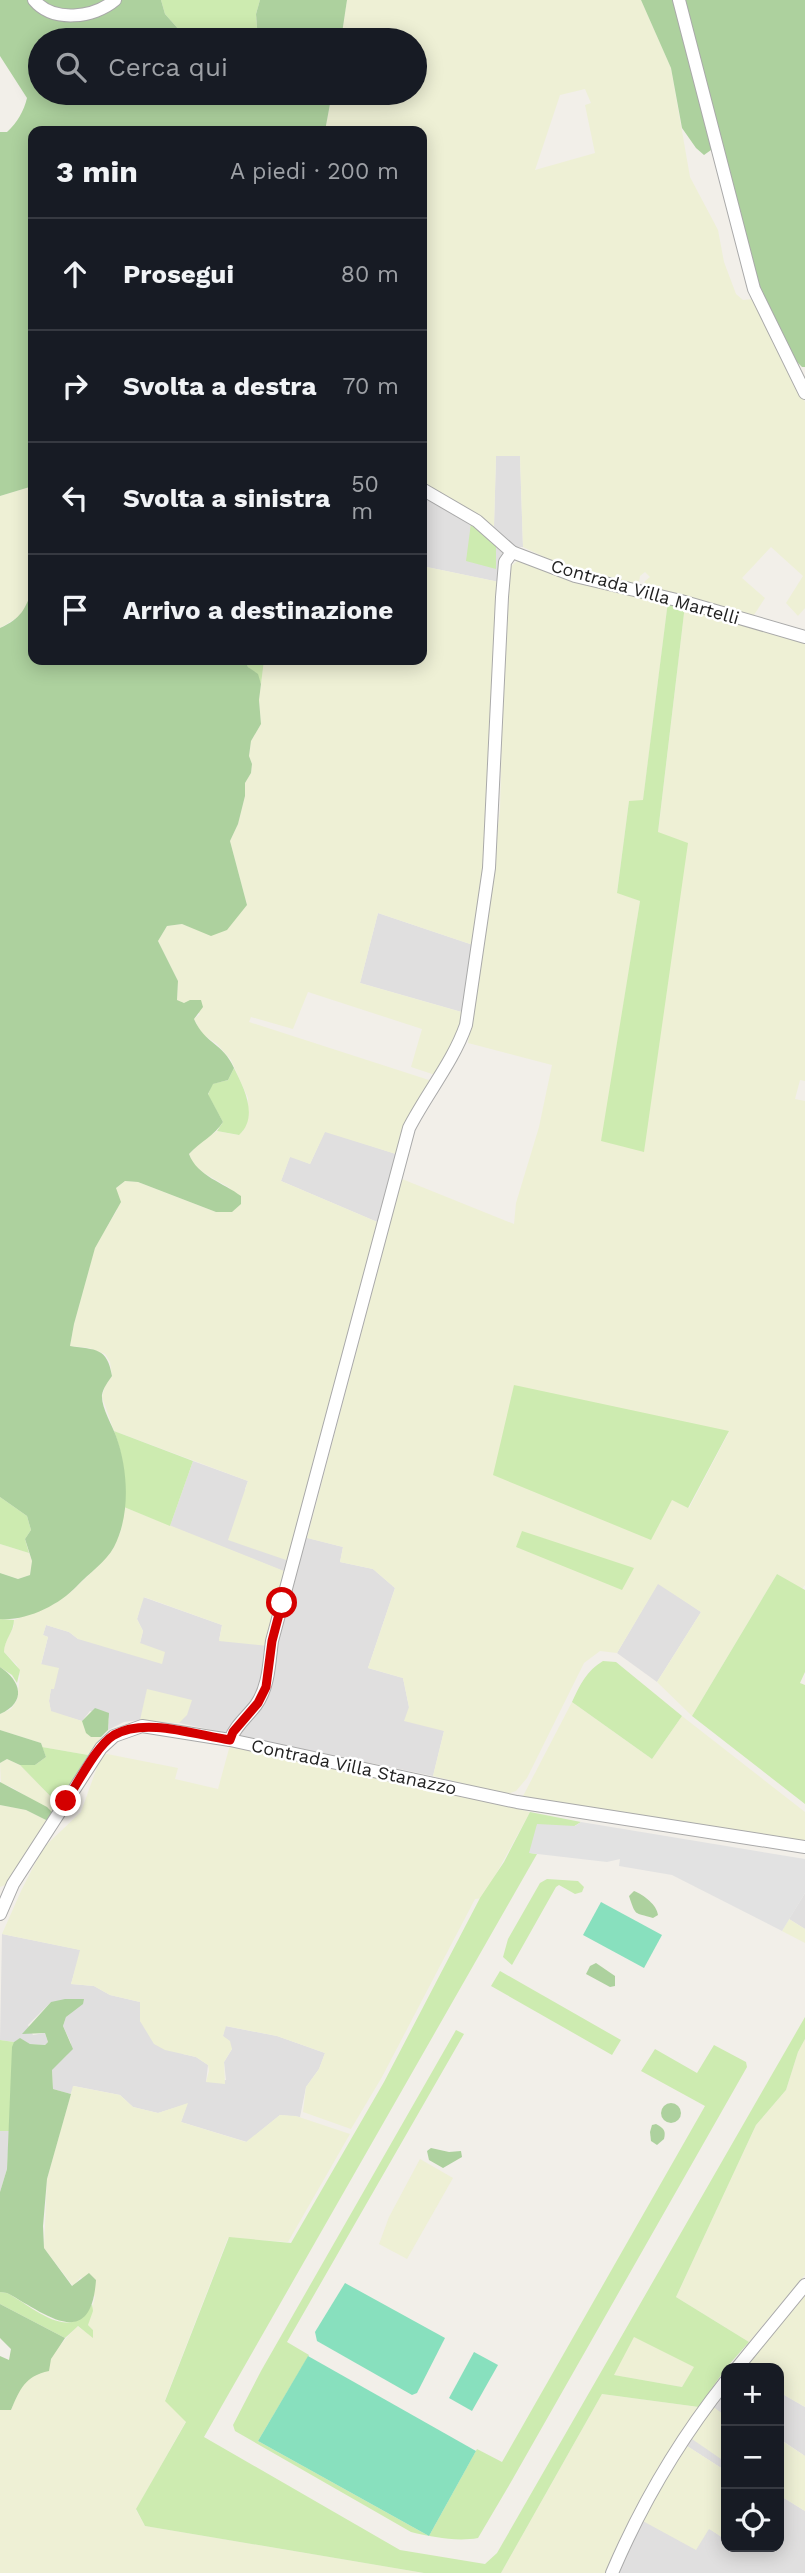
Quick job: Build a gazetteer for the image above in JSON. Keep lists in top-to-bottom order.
{
  "streets": {
    "street": ["Contrada Villa Martelli", "Contrada Villa Stanazzo"]
  },
  "page": {
    "search": "Cerca qui",
    "heading": ["3 min", "A piedi · 200 m"],
    "list": [
      ["Prosegui", "80 m"],
      ["Svolta a destra", "70 m"],
      ["Svolta a sinistra", "50 m"],
      "Arrivo a destinazione"
    ],
    "map_buttons": ["+", "−"]
  }
}
